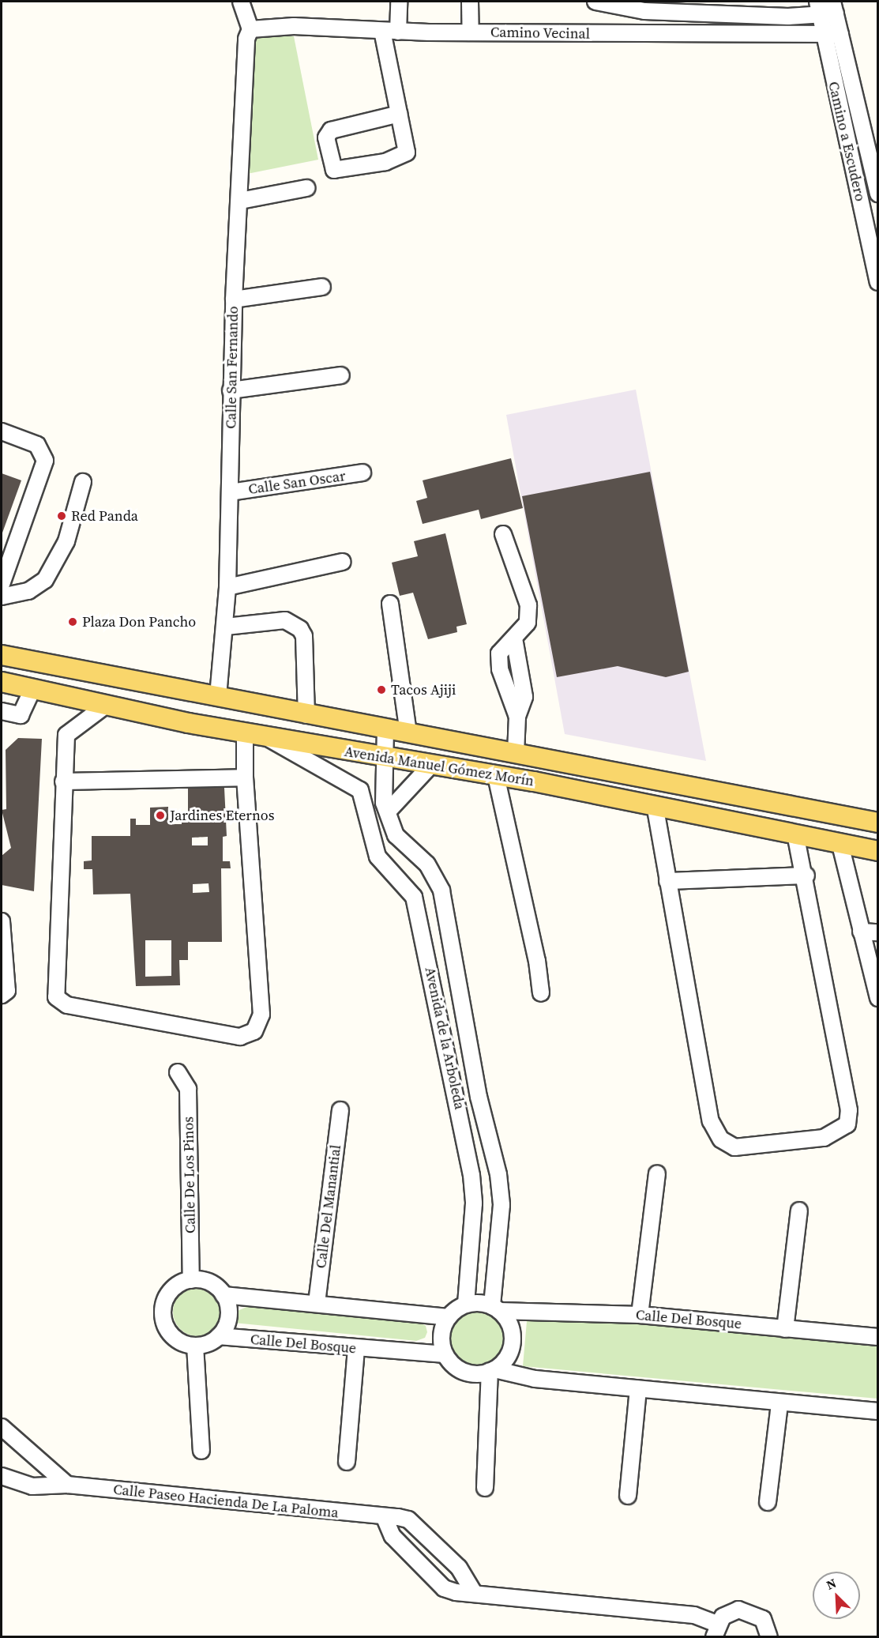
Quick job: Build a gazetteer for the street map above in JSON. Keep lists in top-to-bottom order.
{
  "streets": {
    "main road": ["Avenida Manuel Gómez Morín"],
    "street": [
      "Camino Vecinal",
      "Camino a Escudero",
      "Calle San Fernando",
      "Calle San Oscar",
      "Avenida de la Arboleda",
      "Calle De Los Pinos",
      "Calle Del Manantial",
      "Calle Del Bosque",
      "Calle Paseo Hacienda De La Paloma"
    ]
  },
  "crossings": [
    ["Camino Vecinal", "Camino a Escudero"],
    ["Camino Vecinal", "Calle San Fernando"],
    ["Calle San Fernando", "Calle San Oscar"],
    ["Calle San Fernando", "Avenida Manuel Gómez Morín"],
    ["Avenida Manuel Gómez Morín", "Avenida de la Arboleda"],
    ["Avenida de la Arboleda", "Calle Del Bosque"],
    ["Calle De Los Pinos", "Calle Del Bosque"]
  ],
  "places": [
    "Red Panda",
    "Plaza Don Pancho",
    "Tacos Ajiji",
    "Jardines Eternos"
  ],
  "north": "top left"
}
